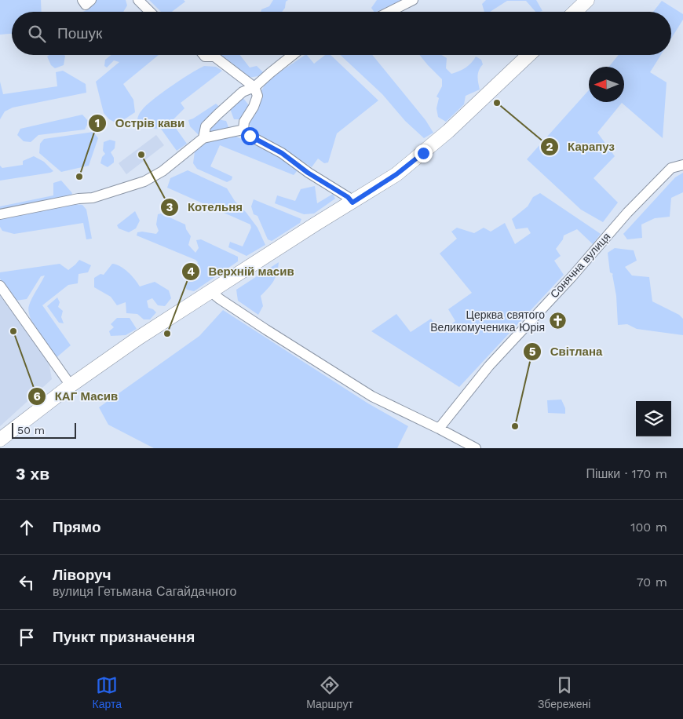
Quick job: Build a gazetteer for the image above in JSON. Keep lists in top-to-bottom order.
{
  "streets": {
    "street": ["Сонячна вулиця"]
  },
  "places": {
    "other": [
      "Карапуз",
      "Котельня",
      "Острів кави",
      "КАГ Масив",
      "Верхній масив",
      "Світлана"
    ],
    "church": ["Церква святого Великомученика Юрія"]
  },
  "scale_bar": "50 m",
  "north": "left",
  "page": {
    "search": "Пошук",
    "scale": "50 m",
    "heading": ["3 хв", "Пішки · 170 m"],
    "list": [
      ["Прямо", "100 m"],
      ["Ліворуч", "вулиця Гетьмана Сагайдачного", "70 m"],
      "Пункт призначення"
    ],
    "nav": ["Карта", "Маршрут", "Збережені"]
  }
}
